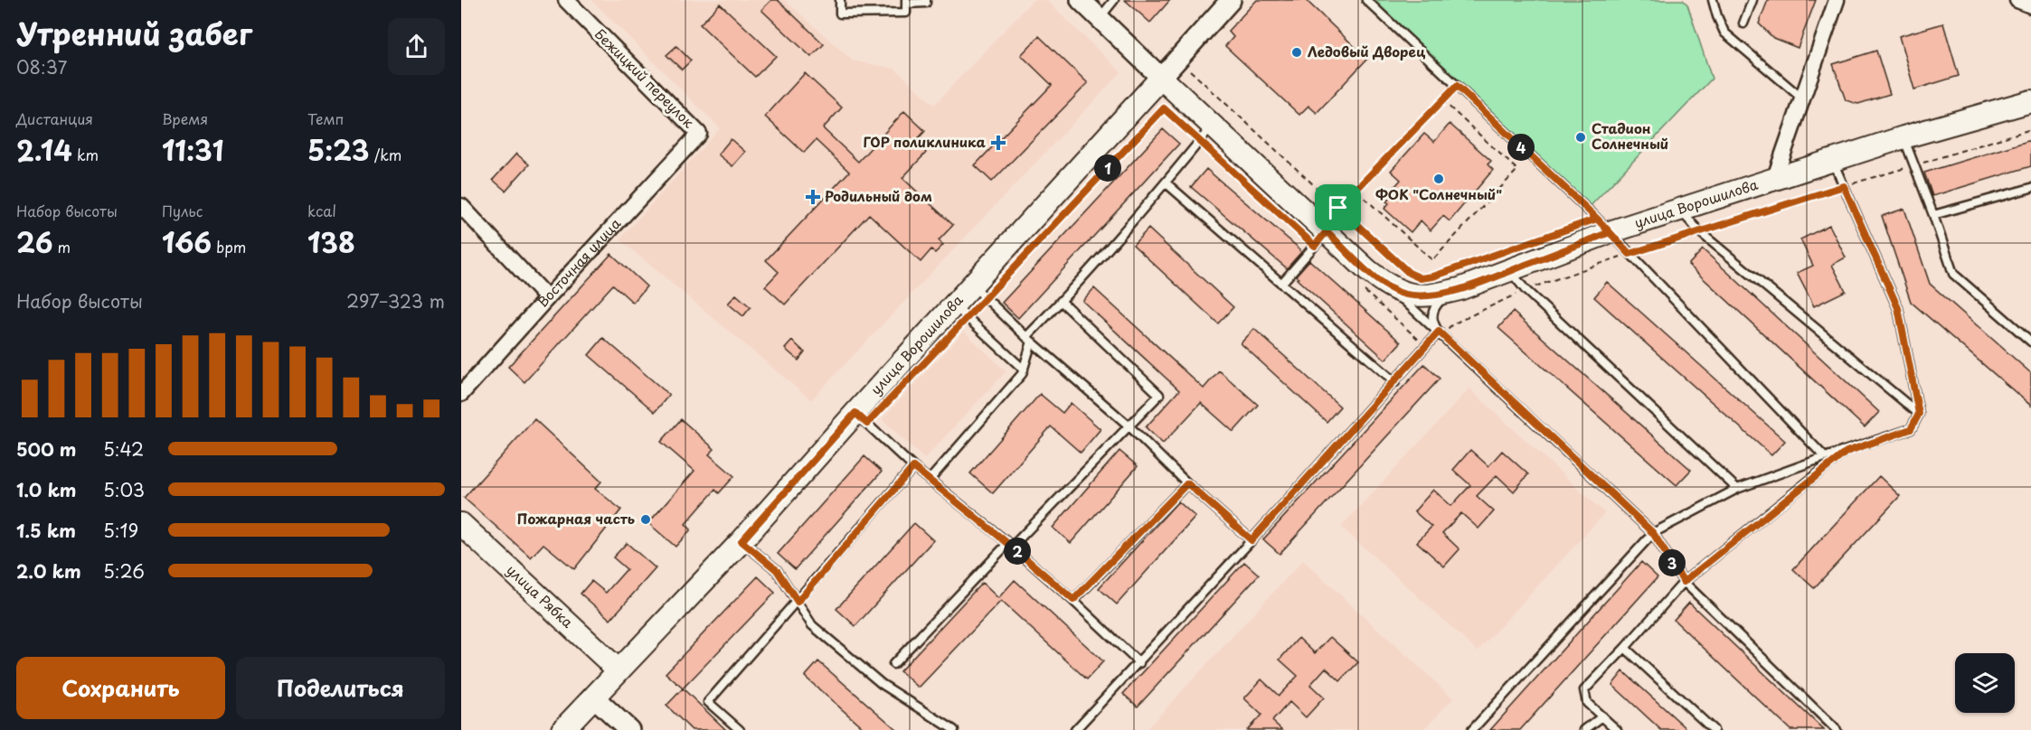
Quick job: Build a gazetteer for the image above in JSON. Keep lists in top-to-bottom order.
{
  "streets": {
    "main road": ["улица Ворошилова", "улица Рябка"],
    "street": ["Бежицкий переулок", "Восточная улица"]
  },
  "crossings": [
    ["Бежицкий переулок", "Восточная улица"],
    ["улица Ворошилова", "улица Рябка"]
  ],
  "places": {
    "other": [
      "Ледовый Дворец",
      "Стадион Солнечный",
      "ФОК \"Солнечный\"",
      "Пожарная часть"
    ],
    "health": ["ГОР поликлиника", "Родильный дом"]
  },
  "page": {
    "heading": ["Утренний забег", "08:37"],
    "stats": [
      ["Дистанция", "2.14 km"],
      ["Время", "11:31"],
      ["Темп", "5:23 /km"],
      ["Набор высоты", "26 m"],
      ["Пульс", "166 bpm"],
      ["kcal", "138"]
    ],
    "pins": [
      "4",
      "1",
      "2",
      "3"
    ],
    "chart": ["Набор высоты", "297–323 m"],
    "list": [
      {
        "name": "500 m",
        "note": "5:42"
      },
      {
        "name": "1.0 km",
        "note": "5:03"
      },
      {
        "name": "1.5 km",
        "note": "5:19"
      },
      {
        "name": "2.0 km",
        "note": "5:26"
      }
    ],
    "buttons": ["Сохранить", "Поделиться"]
  }
}
